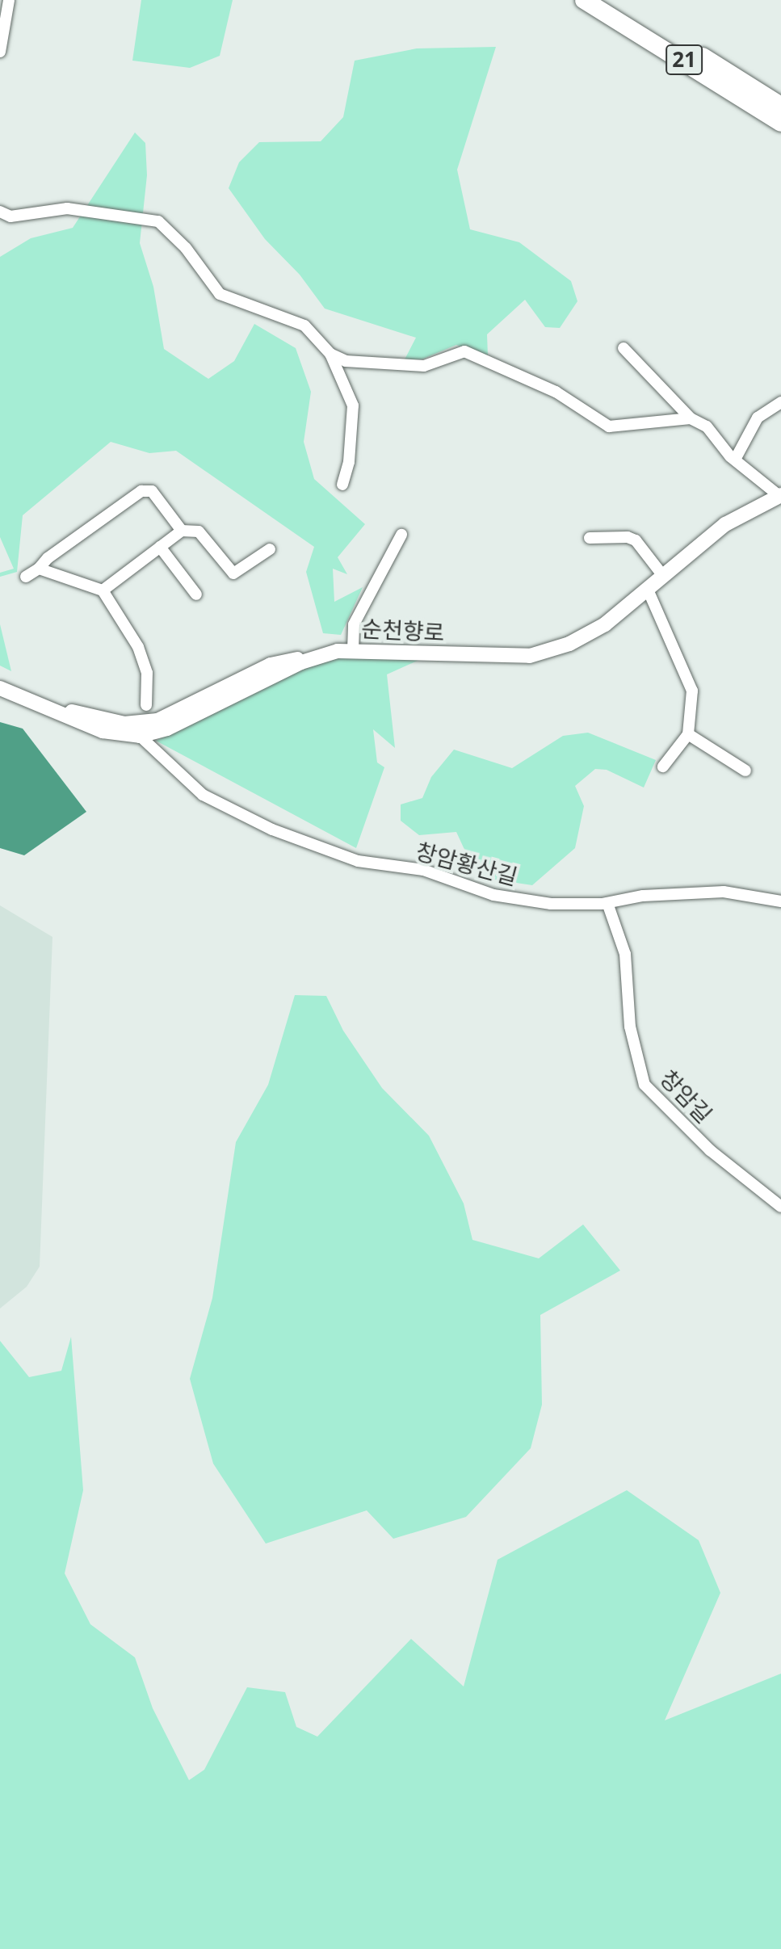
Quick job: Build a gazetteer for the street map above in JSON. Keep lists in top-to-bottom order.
{
  "streets": {
    "highway": ["21"],
    "main road": ["순천향로"],
    "street": ["창암황산길", "창암길"]
  },
  "crossings": [
    ["순천향로", "창암황산길"],
    ["창암황산길", "창암길"]
  ]
}
